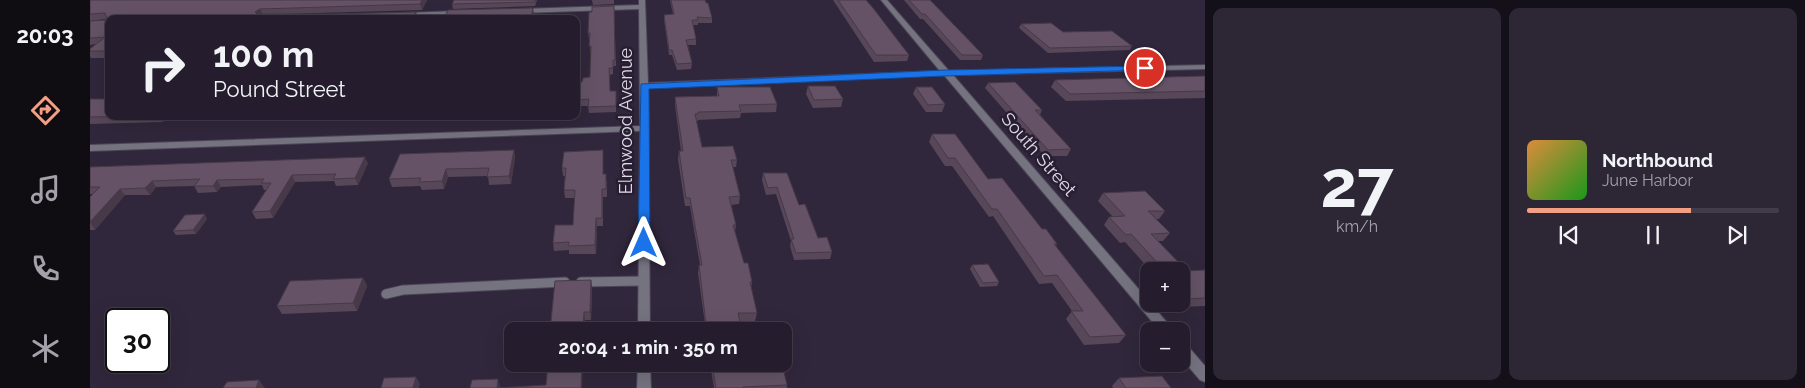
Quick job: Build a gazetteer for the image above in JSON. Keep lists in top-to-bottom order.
{
  "streets": {
    "street": ["Elmwood Avenue", "South Street"]
  },
  "page": {
    "tabs": "20:03",
    "tile": ["27", "km/h"],
    "turn": ["100 m", "Pound Street"],
    "song": ["Northbound", "June Harbor"],
    "map_buttons": ["+", "−"],
    "limit": "30",
    "trip": "20:04 · 1 min · 350 m"
  }
}
